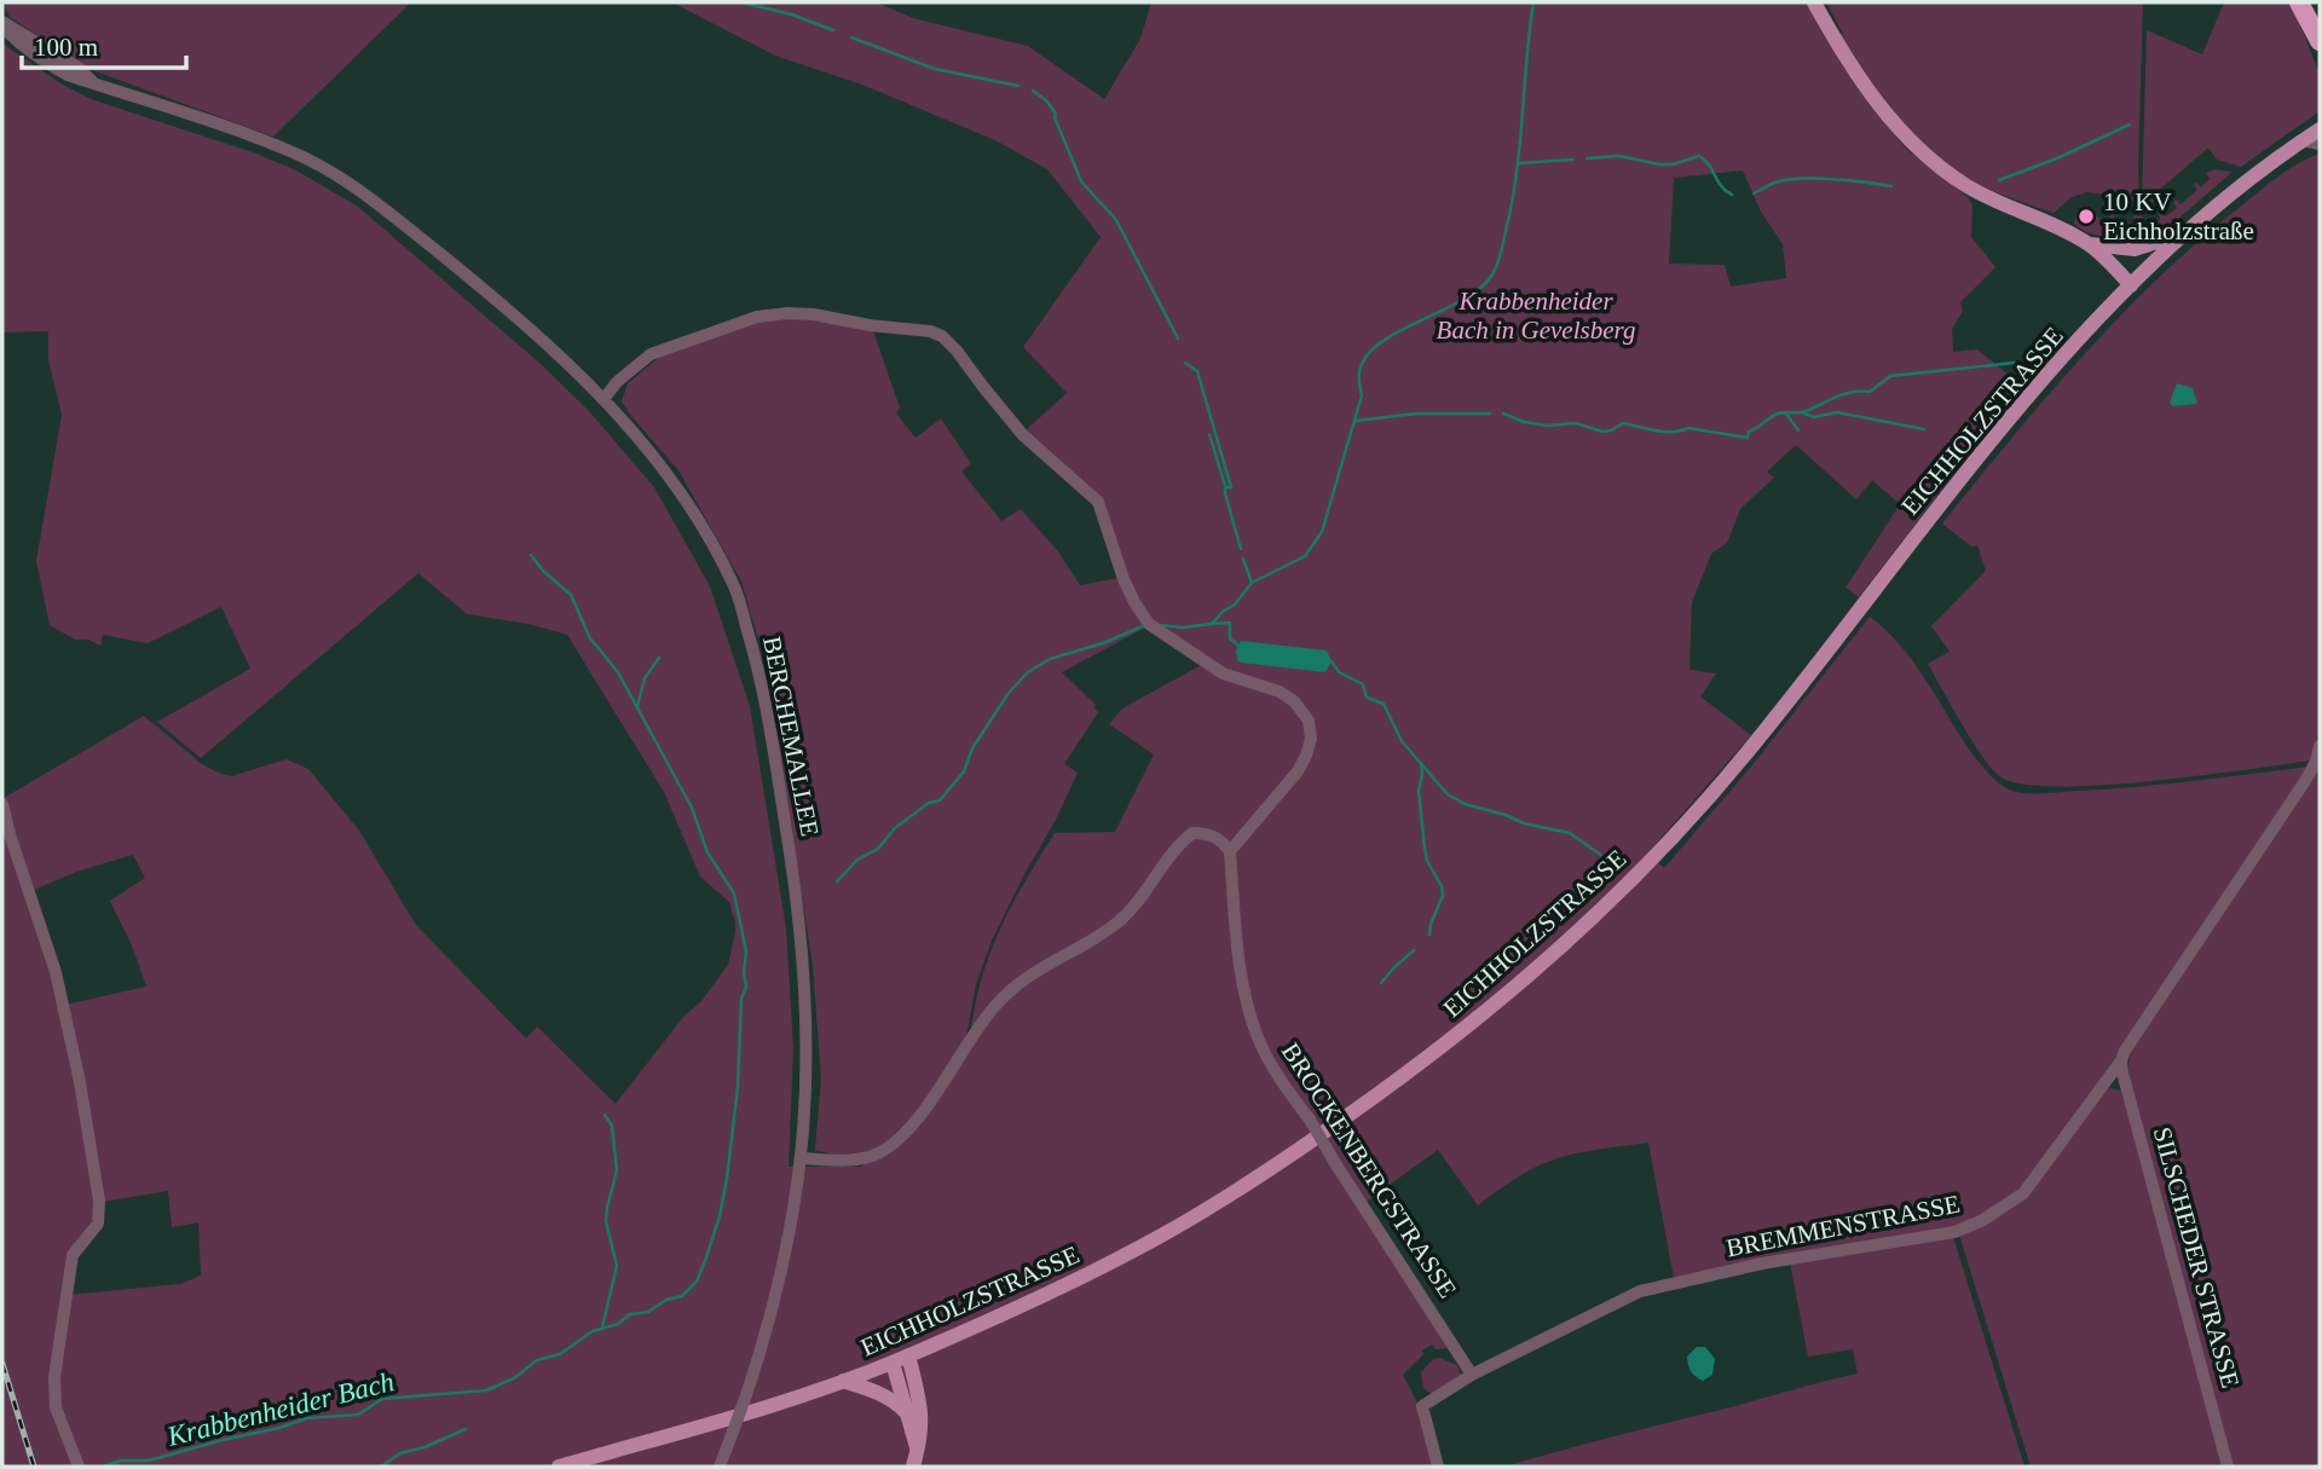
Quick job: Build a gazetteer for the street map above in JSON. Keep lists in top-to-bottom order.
{
  "streets": {
    "main road": ["EICHHOLZSTRASSE"],
    "street": [
      "BERCHEMALLEE",
      "BROCKENBERGSTRASSE",
      "BREMMENSTRASSE",
      "SILSCHEDER STRASSE"
    ]
  },
  "crossings": [
    ["BROCKENBERGSTRASSE", "BREMMENSTRASSE"],
    ["BREMMENSTRASSE", "SILSCHEDER STRASSE"]
  ],
  "water": ["Krabbenheider Bach"],
  "parks": ["Krabbenheider Bach in Gevelsberg"],
  "places": ["10 KV Eichholzstraße"],
  "scale_bar": "100 m"
}
